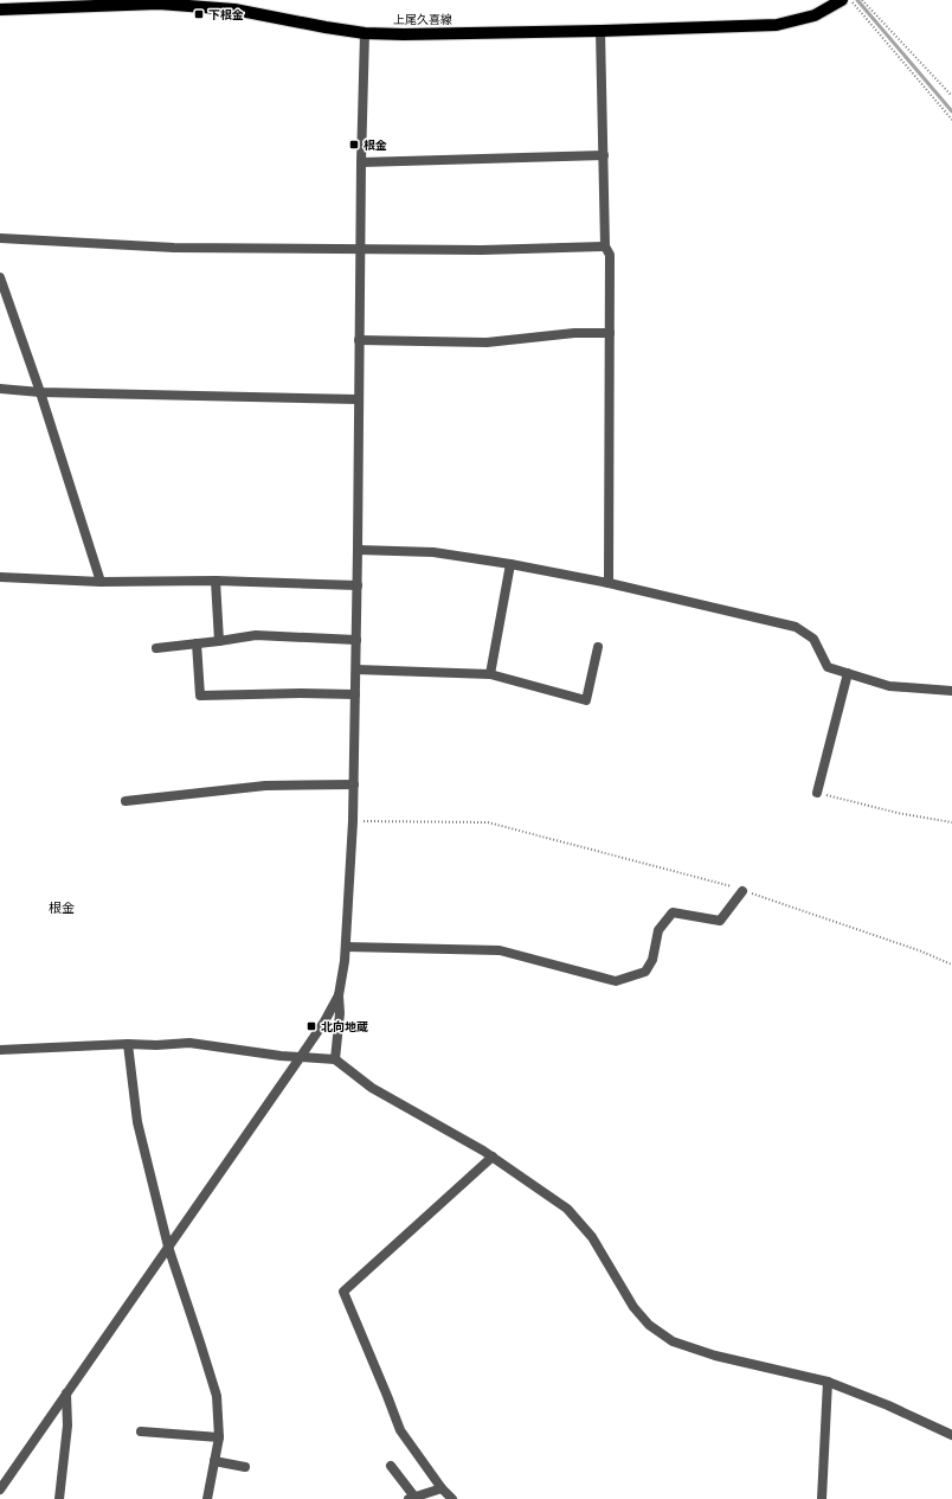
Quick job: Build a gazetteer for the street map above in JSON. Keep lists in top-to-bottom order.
{
  "streets": {
    "main road": ["上尾久喜線"]
  },
  "districts": ["根金"],
  "places": {
    "transit": ["下根金", "根金", "北向地蔵"]
  }
}
